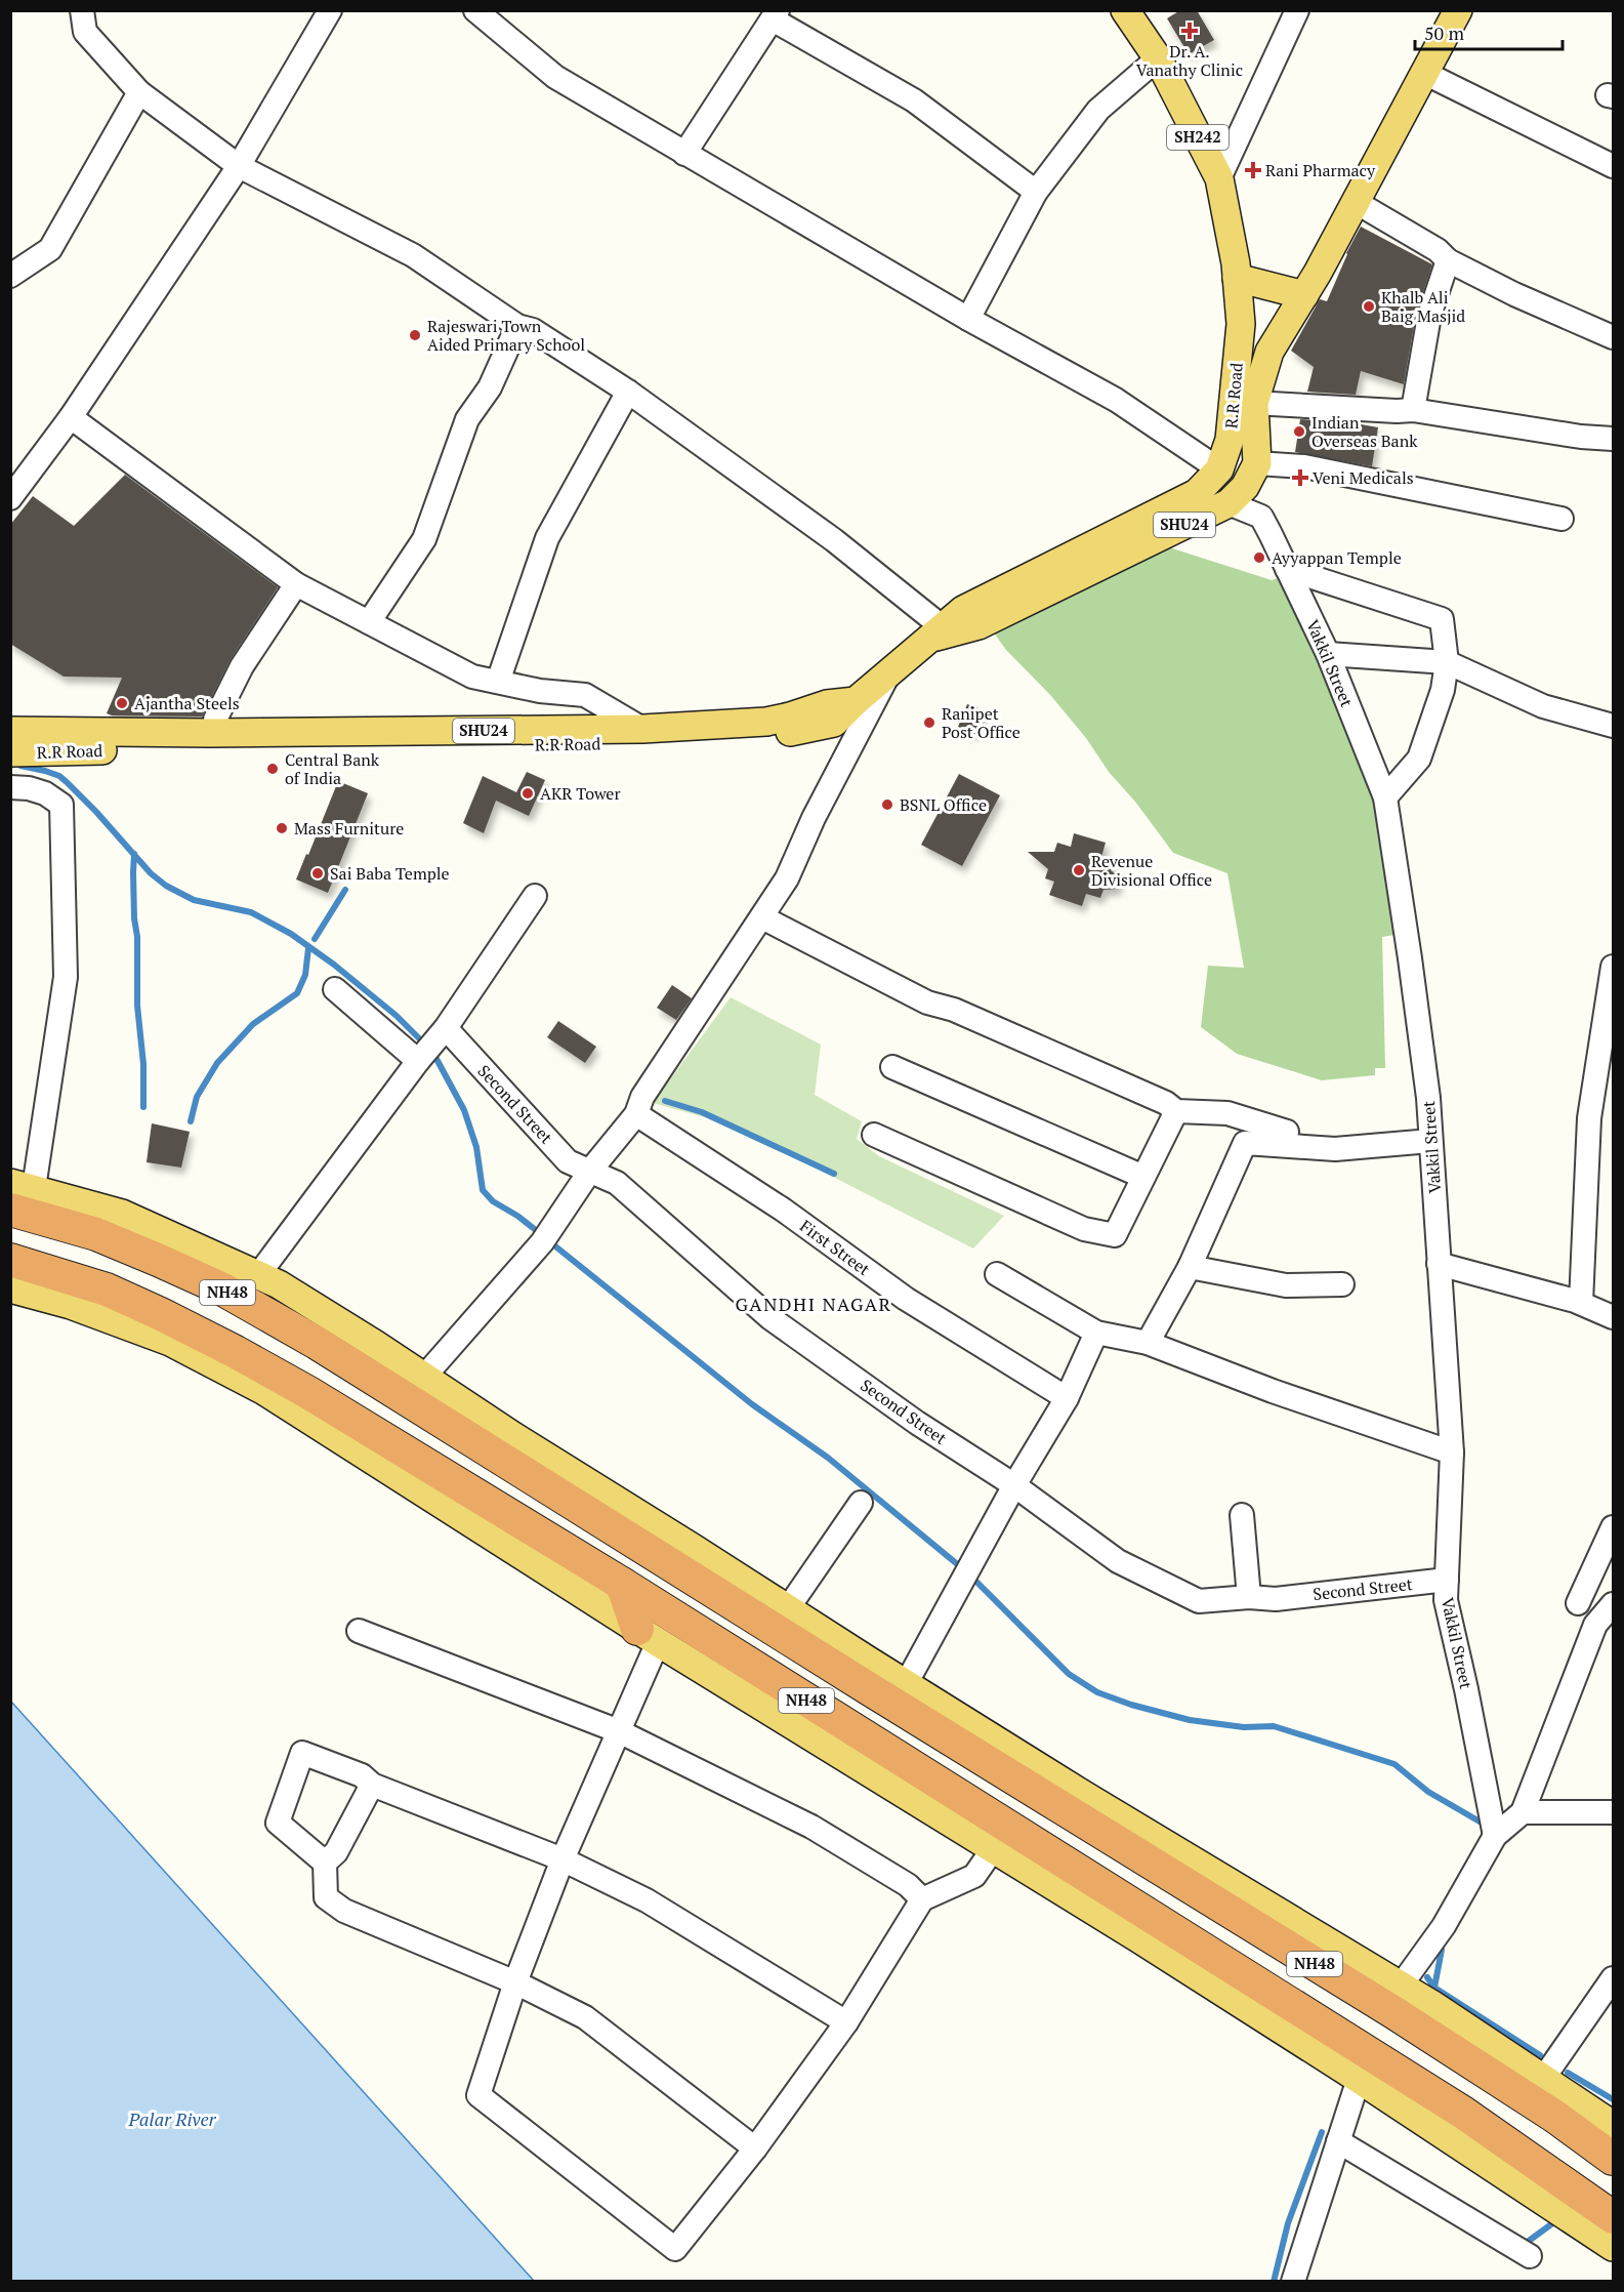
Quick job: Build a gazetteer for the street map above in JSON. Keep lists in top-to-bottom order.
{
  "streets": {
    "highway": ["NH48"],
    "main road": ["SH242", "R.R Road", "SHU24"],
    "street": ["Vakkil Street", "Second Street", "First Street"]
  },
  "crossings": [
    ["R.R Road", "Vakkil Street"],
    ["Vakkil Street", "Second Street"]
  ],
  "districts": ["GANDHI NAGAR"],
  "water": ["Palar River"],
  "places": {
    "health": ["Dr. A. Vanathy Clinic", "Rani Pharmacy", "Veni Medicals"],
    "other": [
      "Khalb Ali Baig Masjid",
      "Rajeswari Town Aided Primary School",
      "Indian Overseas Bank",
      "Ayyappan Temple",
      "Ajantha Steels",
      "Ranipet Post Office",
      "Central Bank of India",
      "AKR Tower",
      "BSNL Office",
      "Mass Furniture",
      "Revenue Divisional Office",
      "Sai Baba Temple"
    ]
  },
  "scale_bar": "50 m"
}
